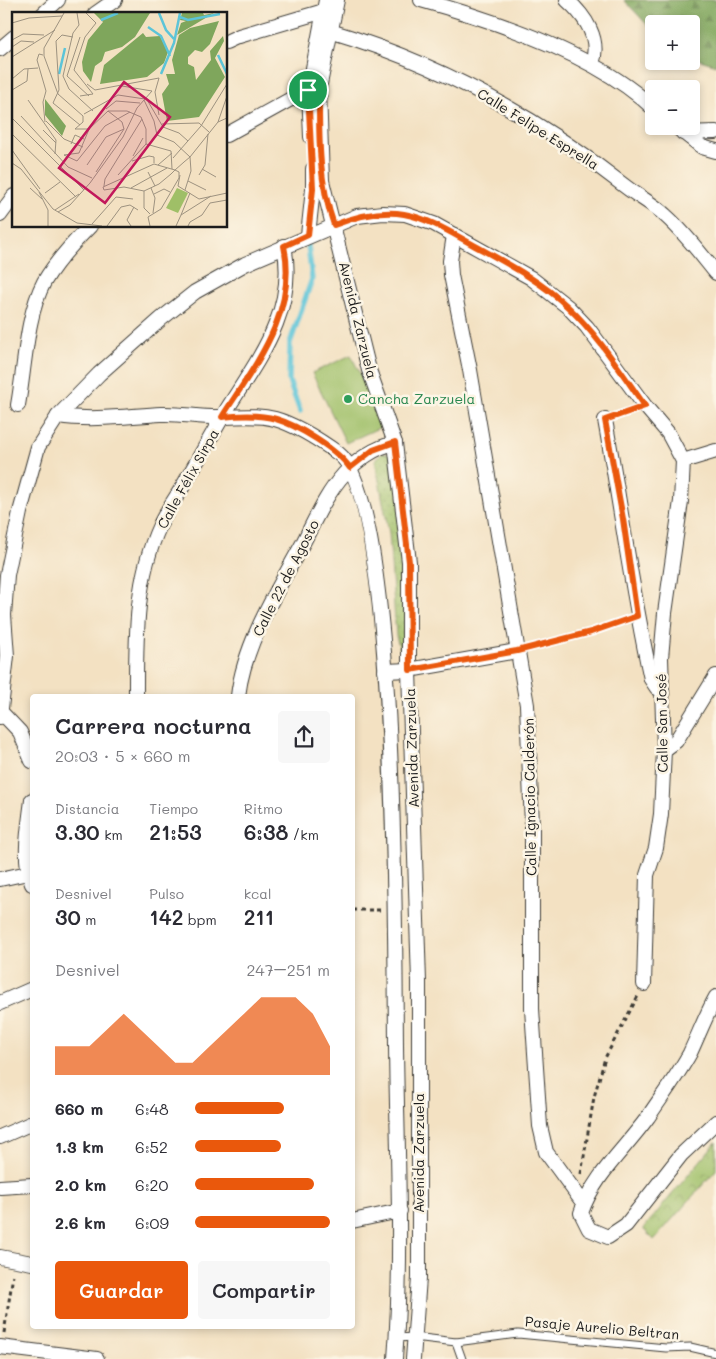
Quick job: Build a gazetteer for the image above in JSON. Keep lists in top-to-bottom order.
{
  "streets": {
    "street": [
      "Calle Felipe Esprella",
      "Avenida Zarzuela",
      "Calle Félix Sirpa",
      "Calle 22 de Agosto",
      "Calle San José",
      "Calle Ignacio Calderón"
    ],
    "lane": ["Pasaje Aurelio Beltran"]
  },
  "crossings": [
    ["Calle Felipe Esprella", "Avenida Zarzuela"],
    ["Avenida Zarzuela", "Calle Félix Sirpa"],
    ["Avenida Zarzuela", "Calle 22 de Agosto"],
    ["Avenida Zarzuela", "Pasaje Aurelio Beltran"]
  ],
  "places": ["Cancha Zarzuela"],
  "page": {
    "map_buttons": ["+", "−"],
    "heading": ["Carrera nocturna", "20:03 · 5 × 660 m"],
    "stats": [
      ["Distancia", "3.30 km"],
      ["Tiempo", "21:53"],
      ["Ritmo", "6:38 /km"],
      ["Desnivel", "30 m"],
      ["Pulso", "142 bpm"],
      ["kcal", "211"]
    ],
    "chart": ["Desnivel", "247–251 m"],
    "list": [
      {
        "name": "660 m",
        "note": "6:48"
      },
      {
        "name": "1.3 km",
        "note": "6:52"
      },
      {
        "name": "2.0 km",
        "note": "6:20"
      },
      {
        "name": "2.6 km",
        "note": "6:09"
      }
    ],
    "buttons": ["Guardar", "Compartir"]
  }
}
